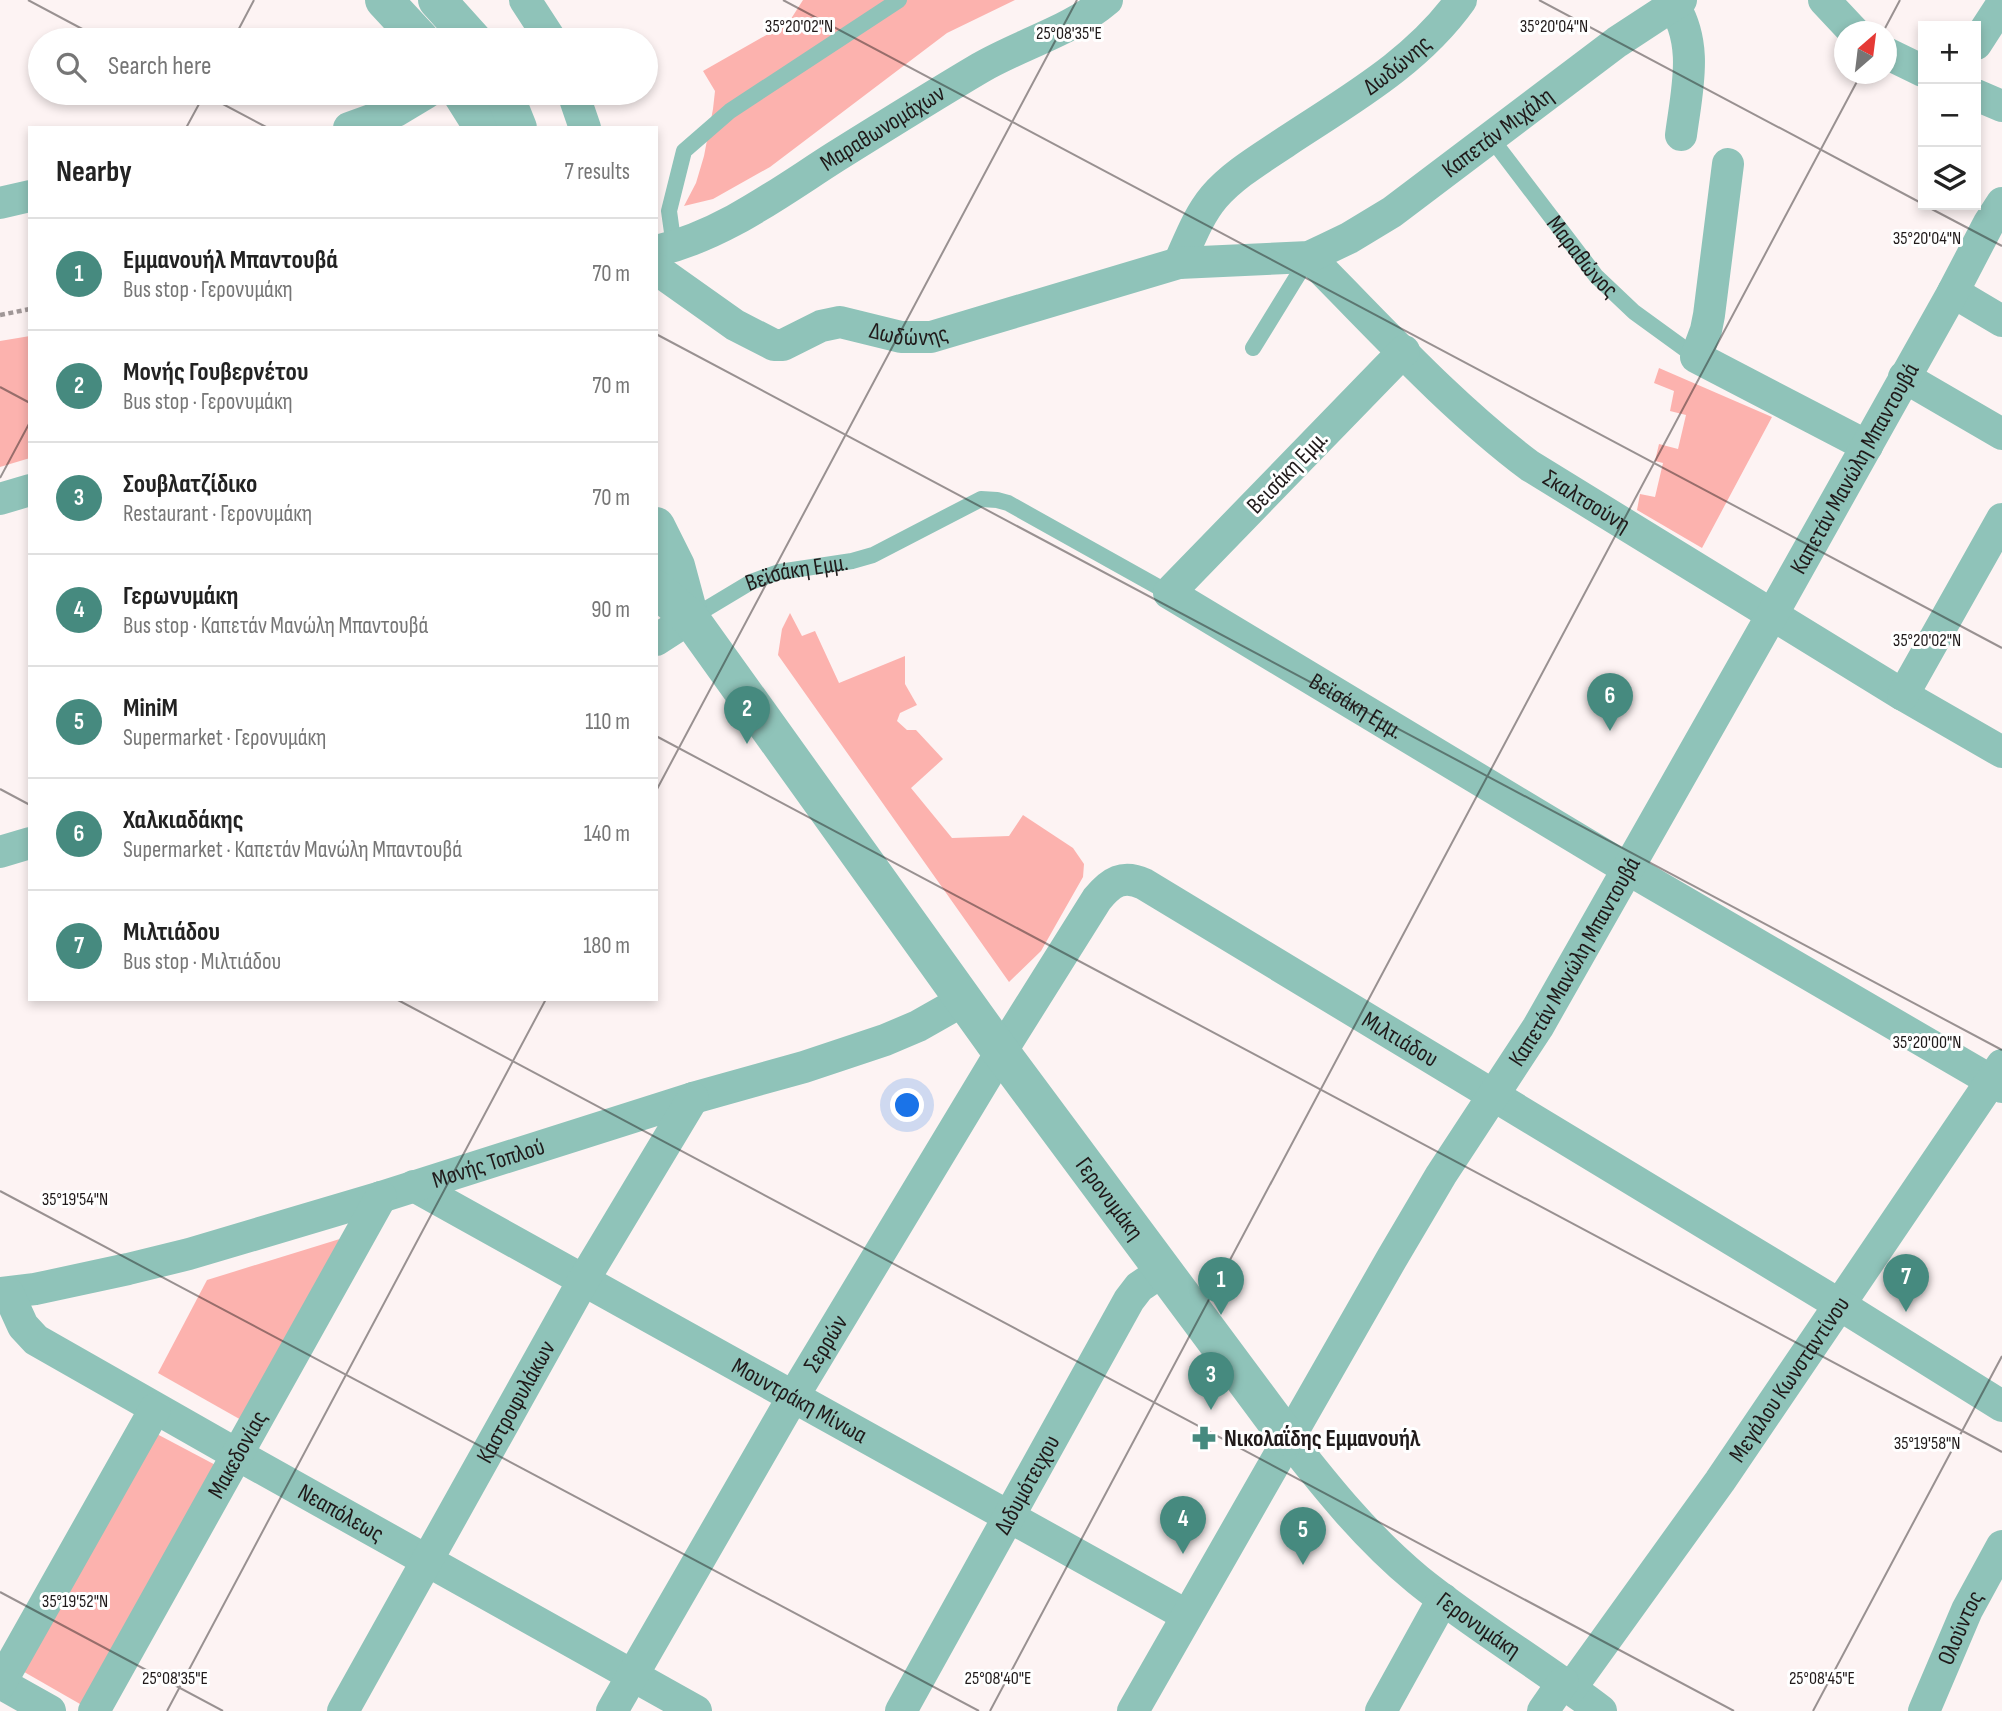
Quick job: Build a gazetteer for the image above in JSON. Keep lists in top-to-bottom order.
{
  "streets": {
    "street": [
      "Δωδώνης",
      "Μαραθωνομάχων",
      "Καπετάν Μιχάλη",
      "Μαραθώνος",
      "Καπετάν Μανώλη Μπαντουβά",
      "Βεισάκη Εμμ.",
      "Σκαλτσούνη",
      "Βεϊσάκη Εμμ.",
      "Μιλτιάδου",
      "Μονής Τοπλού",
      "Γερονυμάκη",
      "Σερρών",
      "Μεγάλου Κωνσταντίνου",
      "Μουντράκη Μίνωα",
      "Καστροφυλάκων",
      "Μακεδονίας",
      "Διδυμότειχου",
      "Νεαπόλεως",
      "Ολούντος"
    ]
  },
  "crossings": [
    ["Δωδώνης", "Μαραθωνομάχων"],
    ["Δωδώνης", "Καπετάν Μιχάλη"],
    ["Δωδώνης", "Σκαλτσούνη"],
    ["Καπετάν Μιχάλη", "Μαραθώνος"],
    ["Καπετάν Μιχάλη", "Σκαλτσούνη"],
    ["Μαραθώνος", "Καπετάν Μανώλη Μπαντουβά"],
    ["Καπετάν Μανώλη Μπαντουβά", "Σκαλτσούνη"],
    ["Καπετάν Μανώλη Μπαντουβά", "Βεϊσάκη Εμμ."],
    ["Καπετάν Μανώλη Μπαντουβά", "Μιλτιάδου"],
    ["Καπετάν Μανώλη Μπαντουβά", "Γερονυμάκη"],
    ["Καπετάν Μανώλη Μπαντουβά", "Μουντράκη Μίνωα"],
    ["Βεισάκη Εμμ.", "Σκαλτσούνη"],
    ["Βεισάκη Εμμ.", "Βεϊσάκη Εμμ."],
    ["Βεϊσάκη Εμμ.", "Γερονυμάκη"],
    ["Βεϊσάκη Εμμ.", "Μεγάλου Κωνσταντίνου"],
    ["Μιλτιάδου", "Γερονυμάκη"],
    ["Μιλτιάδου", "Σερρών"],
    ["Μιλτιάδου", "Μεγάλου Κωνσταντίνου"],
    ["Μονής Τοπλού", "Γερονυμάκη"],
    ["Μονής Τοπλού", "Μουντράκη Μίνωα"],
    ["Μονής Τοπλού", "Καστροφυλάκων"],
    ["Μονής Τοπλού", "Μακεδονίας"],
    ["Μονής Τοπλού", "Νεαπόλεως"],
    ["Γερονυμάκη", "Σερρών"],
    ["Γερονυμάκη", "Μεγάλου Κωνσταντίνου"],
    ["Γερονυμάκη", "Διδυμότειχου"],
    ["Σερρών", "Μουντράκη Μίνωα"],
    ["Σερρών", "Νεαπόλεως"],
    ["Μουντράκη Μίνωα", "Καστροφυλάκων"],
    ["Μουντράκη Μίνωα", "Διδυμότειχου"],
    ["Καστροφυλάκων", "Νεαπόλεως"],
    ["Μακεδονίας", "Νεαπόλεως"]
  ],
  "places": {
    "pharmacy": ["Νικολαΐδης Εμμανουήλ"]
  },
  "north": "top right",
  "page": {
    "map_buttons": ["+", "−"],
    "search": "Search here",
    "heading": ["Nearby", "7 results"],
    "list": [
      {
        "mark": "1",
        "name": "Εμμανουήλ Μπαντουβά",
        "note": "Bus stop · Γερονυμάκη",
        "value": "70 m"
      },
      {
        "mark": "2",
        "name": "Μονής Γουβερνέτου",
        "note": "Bus stop · Γερονυμάκη",
        "value": "70 m"
      },
      {
        "mark": "3",
        "name": "Σουβλατζίδικο",
        "note": "Restaurant · Γερονυμάκη",
        "value": "70 m"
      },
      {
        "mark": "4",
        "name": "Γερωνυμάκη",
        "note": "Bus stop · Καπετάν Μανώλη Μπαντουβά",
        "value": "90 m"
      },
      {
        "mark": "5",
        "name": "MiniM",
        "note": "Supermarket · Γερονυμάκη",
        "value": "110 m"
      },
      {
        "mark": "6",
        "name": "Χαλκιαδάκης",
        "note": "Supermarket · Καπετάν Μανώλη Μπαντουβά",
        "value": "140 m"
      },
      {
        "mark": "7",
        "name": "Μιλτιάδου",
        "note": "Bus stop · Μιλτιάδου",
        "value": "180 m"
      }
    ],
    "pins": [
      "6",
      "2",
      "7",
      "1",
      "3",
      "4",
      "5"
    ]
  },
  "coordinates": [
    "35°20'02\"N",
    "35°20'04\"N",
    "25°08'35\"E",
    "35°20'00\"N",
    "35°19'54\"N",
    "35°19'58\"N",
    "35°19'52\"N",
    "25°08'40\"E",
    "25°08'45\"E"
  ]
}
